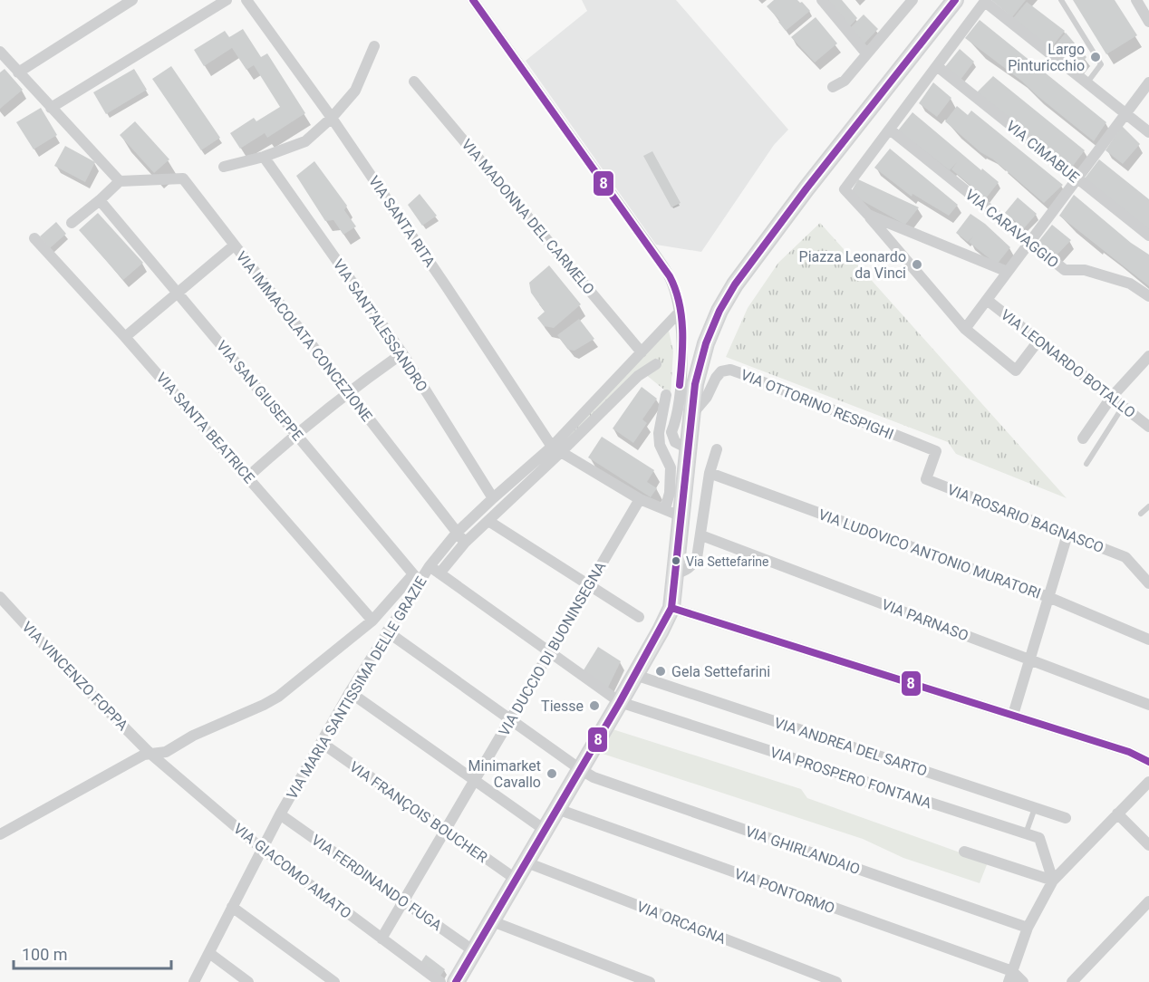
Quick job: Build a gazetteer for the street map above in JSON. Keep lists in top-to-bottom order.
{
  "streets": {
    "street": [
      "VIA CIMABUE",
      "VIA MADONNA DEL CARMELO",
      "VIA SANTA RITA",
      "VIA CARAVAGGIO",
      "VIA SANT'ALESSANDRO",
      "VIA IMMACOLATA CONCEZIONE",
      "VIA LEONARDO BOTALLO",
      "VIA SAN GIUSEPPE",
      "VIA OTTORINO RESPIGHI",
      "VIA SANTA BEATRICE",
      "VIA ROSARIO BAGNASCO",
      "VIA LUDOVICO ANTONIO MURATORI",
      "VIA PARNASO",
      "VIA DUCCIO DI BUONINSEGNA",
      "VIA VINCENZO FOPPA",
      "VIA MARIA SANTISSIMA DELLE GRAZIE",
      "VIA ANDREA DEL SARTO",
      "VIA PROSPERO FONTANA",
      "VIA FRANÇOIS BOUCHER",
      "VIA GHIRLANDAIO",
      "VIA GIACOMO AMATO",
      "VIA FERDINANDO FUGA",
      "VIA PONTORMO",
      "VIA ORCAGNA"
    ]
  },
  "crossings": [
    ["VIA MADONNA DEL CARMELO", "VIA MARIA SANTISSIMA DELLE GRAZIE"],
    ["VIA SANTA RITA", "VIA MARIA SANTISSIMA DELLE GRAZIE"],
    ["VIA SANT'ALESSANDRO", "VIA MARIA SANTISSIMA DELLE GRAZIE"],
    ["VIA IMMACOLATA CONCEZIONE", "VIA MARIA SANTISSIMA DELLE GRAZIE"],
    ["VIA SAN GIUSEPPE", "VIA MARIA SANTISSIMA DELLE GRAZIE"],
    ["VIA OTTORINO RESPIGHI", "VIA ROSARIO BAGNASCO"],
    ["VIA SANTA BEATRICE", "VIA MARIA SANTISSIMA DELLE GRAZIE"],
    ["VIA DUCCIO DI BUONINSEGNA", "VIA PROSPERO FONTANA"],
    ["VIA DUCCIO DI BUONINSEGNA", "VIA FRANÇOIS BOUCHER"],
    ["VIA DUCCIO DI BUONINSEGNA", "VIA GHIRLANDAIO"],
    ["VIA DUCCIO DI BUONINSEGNA", "VIA GIACOMO AMATO"],
    ["VIA DUCCIO DI BUONINSEGNA", "VIA FERDINANDO FUGA"],
    ["VIA VINCENZO FOPPA", "VIA MARIA SANTISSIMA DELLE GRAZIE"],
    ["VIA VINCENZO FOPPA", "VIA GIACOMO AMATO"],
    ["VIA MARIA SANTISSIMA DELLE GRAZIE", "VIA PROSPERO FONTANA"],
    ["VIA MARIA SANTISSIMA DELLE GRAZIE", "VIA FRANÇOIS BOUCHER"],
    ["VIA MARIA SANTISSIMA DELLE GRAZIE", "VIA GHIRLANDAIO"],
    ["VIA MARIA SANTISSIMA DELLE GRAZIE", "VIA GIACOMO AMATO"],
    ["VIA MARIA SANTISSIMA DELLE GRAZIE", "VIA FERDINANDO FUGA"]
  ],
  "places": [
    "Largo Pinturicchio",
    "Piazza Leonardo da Vinci",
    "Via Settefarine",
    "Gela Settefarini",
    "Tiesse",
    "Minimarket Cavallo"
  ],
  "lines": ["transit line 8"],
  "scale_bar": "100 m"
}
